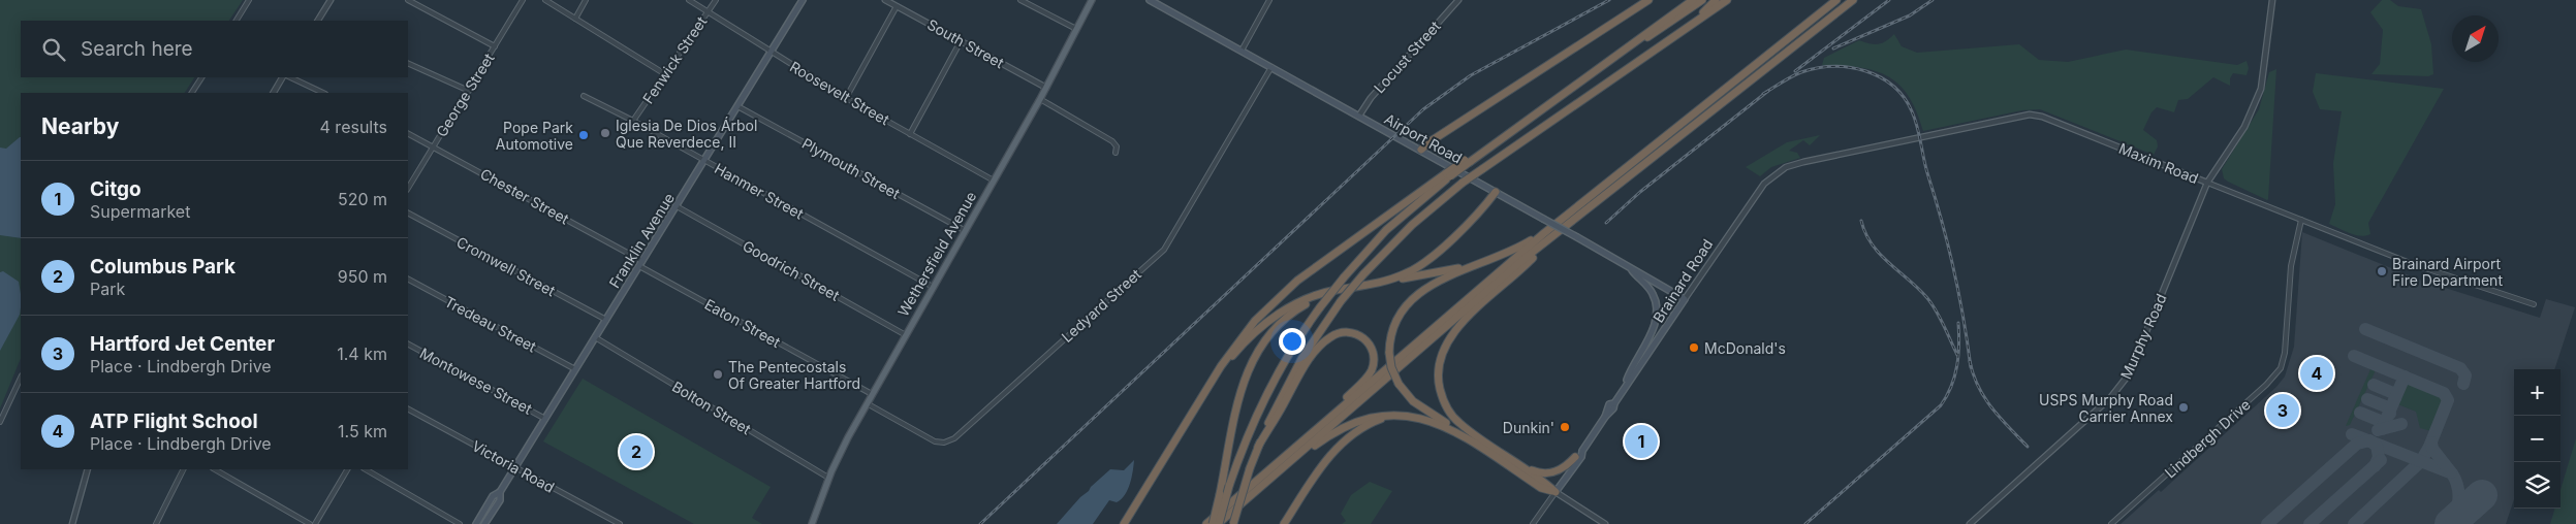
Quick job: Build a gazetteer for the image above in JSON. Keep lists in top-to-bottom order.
{
  "streets": {
    "main road": [
      "Airport Road",
      "Franklin Avenue",
      "Wethersfield Avenue",
      "Brainard Road"
    ],
    "street": [
      "South Street",
      "Locust Street",
      "Fenwick Street",
      "Roosevelt Street",
      "George Street",
      "Maxim Road",
      "Plymouth Street",
      "Hanmer Street",
      "Chester Street",
      "Cromwell Street",
      "Goodrich Street",
      "Ledyard Street",
      "Eaton Street",
      "Tredeau Street",
      "Murphy Road",
      "Montowese Street",
      "Bolton Street",
      "Lindbergh Drive",
      "Victoria Road"
    ]
  },
  "crossings": [
    ["South Street", "Wethersfield Avenue"],
    ["Locust Street", "Airport Road"],
    ["Fenwick Street", "Roosevelt Street"],
    ["Fenwick Street", "Hanmer Street"],
    ["Roosevelt Street", "Franklin Avenue"],
    ["Roosevelt Street", "Wethersfield Avenue"],
    ["George Street", "Chester Street"],
    ["Airport Road", "Brainard Road"],
    ["Airport Road", "Ledyard Street"],
    ["Maxim Road", "Brainard Road"],
    ["Maxim Road", "Murphy Road"],
    ["Maxim Road", "Lindbergh Drive"],
    ["Plymouth Street", "Franklin Avenue"],
    ["Plymouth Street", "Wethersfield Avenue"],
    ["Hanmer Street", "Franklin Avenue"],
    ["Hanmer Street", "Wethersfield Avenue"],
    ["Chester Street", "Franklin Avenue"],
    ["Chester Street", "Eaton Street"],
    ["Franklin Avenue", "Cromwell Street"],
    ["Franklin Avenue", "Goodrich Street"],
    ["Franklin Avenue", "Eaton Street"],
    ["Franklin Avenue", "Tredeau Street"],
    ["Franklin Avenue", "Montowese Street"],
    ["Franklin Avenue", "Bolton Street"],
    ["Franklin Avenue", "Victoria Road"],
    ["Wethersfield Avenue", "Goodrich Street"],
    ["Wethersfield Avenue", "Ledyard Street"],
    ["Wethersfield Avenue", "Eaton Street"],
    ["Wethersfield Avenue", "Bolton Street"]
  ],
  "places": [
    "Iglesia De Dios Árbol Que Reverdece, II",
    "Pope Park Automotive",
    "Brainard Airport Fire Department",
    "McDonald's",
    "The Pentecostals Of Greater Hartford",
    "USPS Murphy Road Carrier Annex",
    "Dunkin'"
  ],
  "north": "top right",
  "page": {
    "search": "Search here",
    "heading": ["Nearby", "4 results"],
    "list": [
      {
        "mark": "1",
        "name": "Citgo",
        "note": "Supermarket",
        "value": "520 m"
      },
      {
        "mark": "2",
        "name": "Columbus Park",
        "note": "Park",
        "value": "950 m"
      },
      {
        "mark": "3",
        "name": "Hartford Jet Center",
        "note": "Place · Lindbergh Drive",
        "value": "1.4 km"
      },
      {
        "mark": "4",
        "name": "ATP Flight School",
        "note": "Place · Lindbergh Drive",
        "value": "1.5 km"
      }
    ],
    "pins": [
      "4",
      "3",
      "1",
      "2"
    ],
    "map_buttons": ["+", "−"]
  }
}
